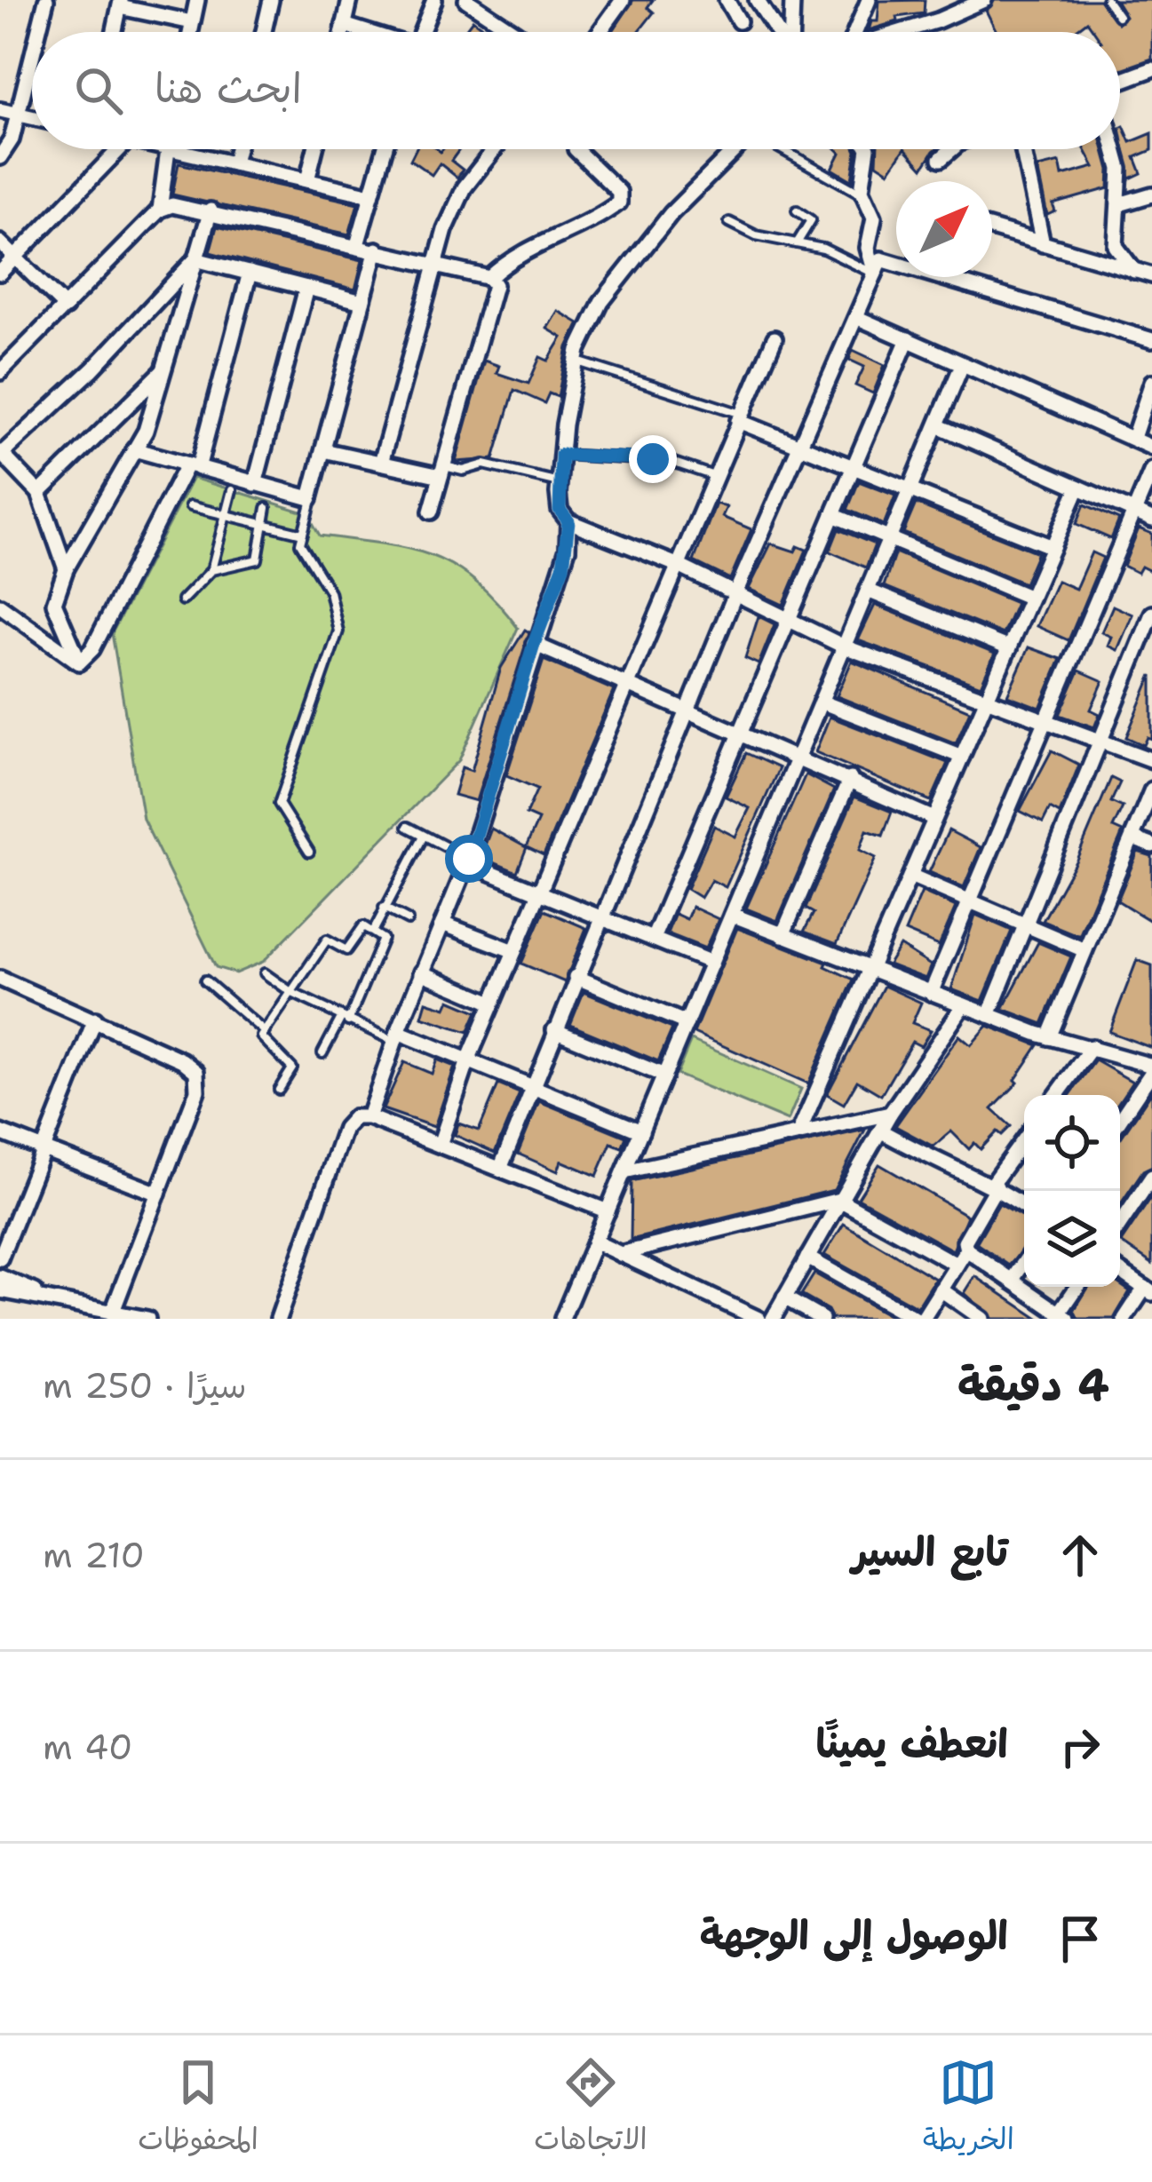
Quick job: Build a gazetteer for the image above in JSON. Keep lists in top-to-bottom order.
{
  "north": "top right",
  "page": {
    "search": "ابحث هنا",
    "heading": ["4 دقيقة", "سيرًا · 250 m"],
    "list": [
      ["تابع السير", "210 m"],
      ["انعطف يمينًا", "40 m"],
      "الوصول إلى الوجهة"
    ],
    "nav": ["الخريطة", "الاتجاهات", "المحفوظات"]
  }
}
